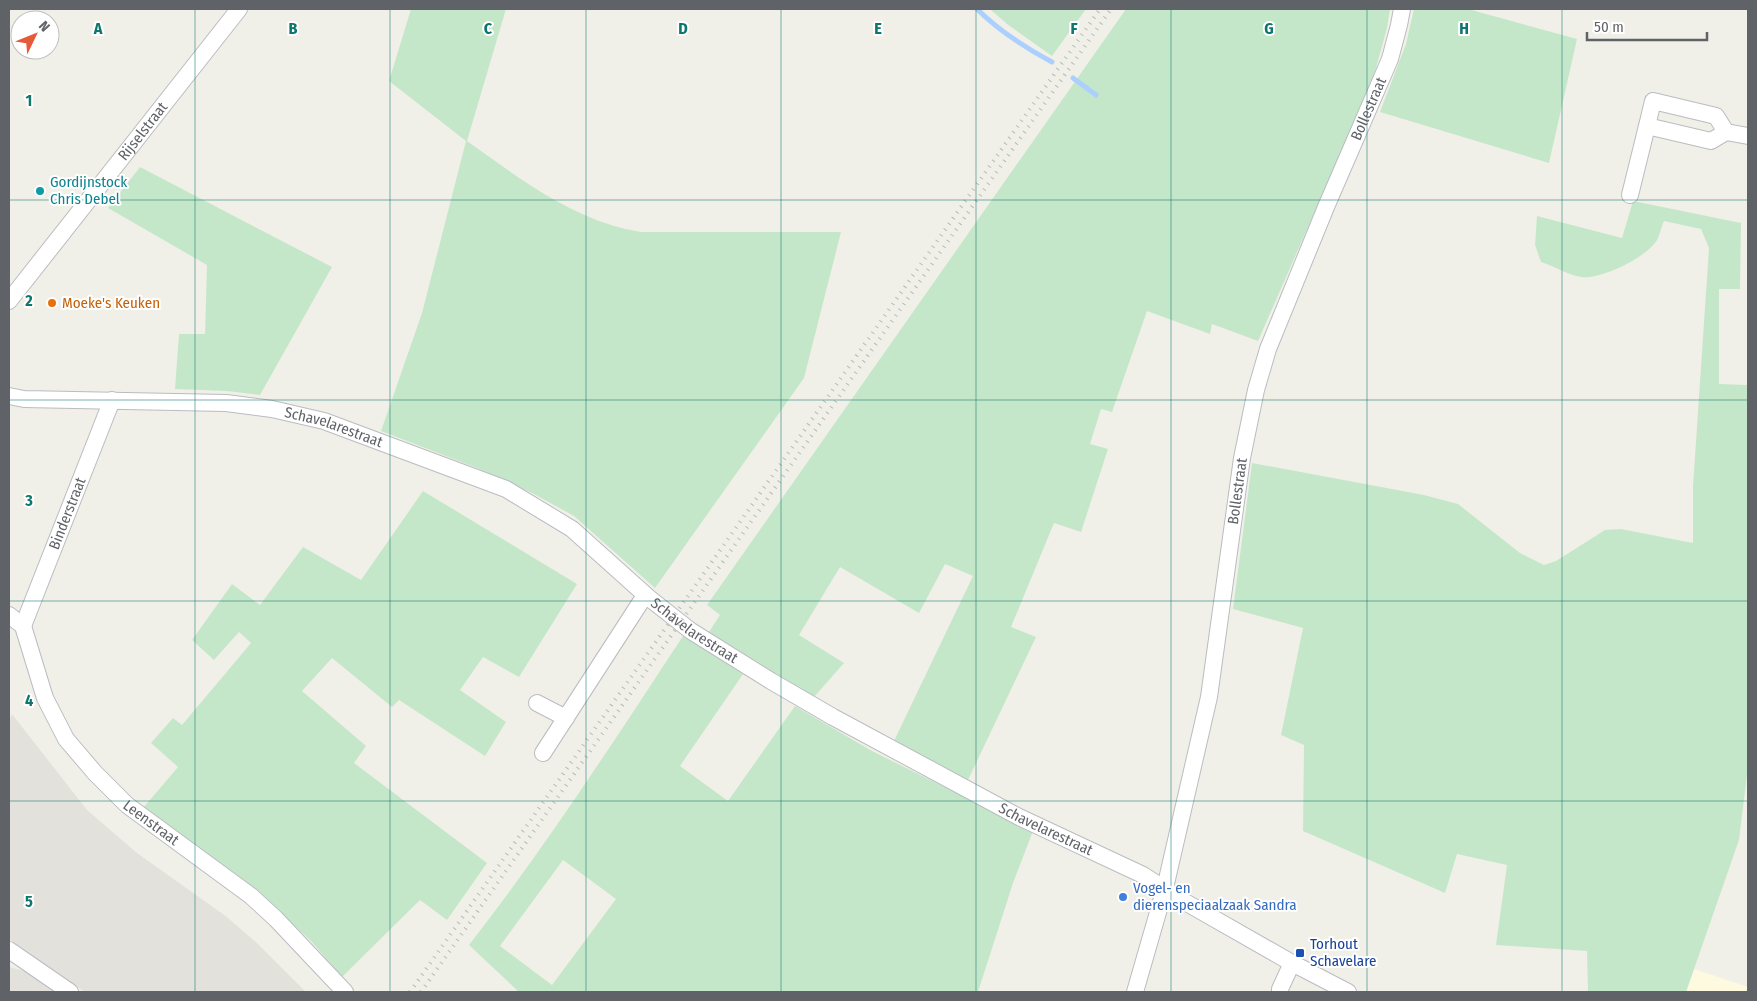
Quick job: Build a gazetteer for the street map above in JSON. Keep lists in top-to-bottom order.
{
  "streets": {
    "street": [
      "Bollestraat",
      "Rijselstraat",
      "Schavelarestraat",
      "Binderstraat",
      "Leenstraat"
    ]
  },
  "crossings": [
    ["Bollestraat", "Schavelarestraat"],
    ["Schavelarestraat", "Binderstraat"],
    ["Binderstraat", "Leenstraat"]
  ],
  "places": {
    "other": ["Gordijnstock Chris Debel", "Moeke's Keuken", "Vogel- en dierenspeciaalzaak Sandra"],
    "transit": ["Torhout Schavelare"]
  },
  "scale_bar": "50 m",
  "north": "top right",
  "grid": {
    "columns": [
      "A",
      "B",
      "C",
      "D",
      "E",
      "F",
      "G",
      "H"
    ],
    "rows": [
      "1",
      "2",
      "3",
      "4",
      "5"
    ]
  }
}
